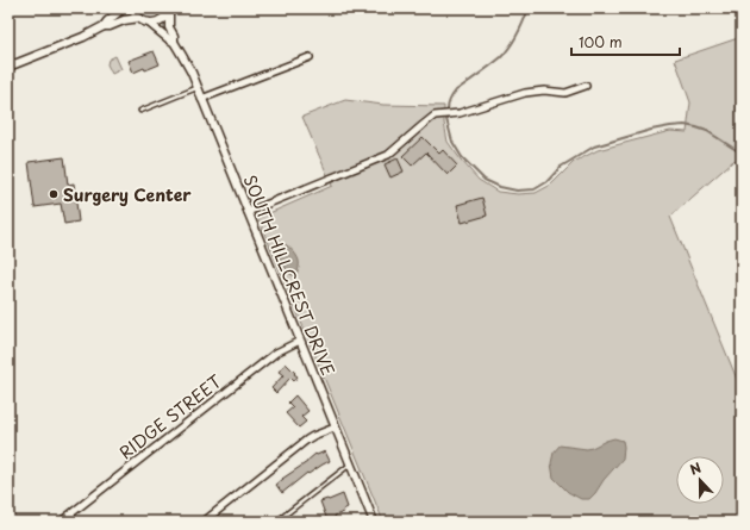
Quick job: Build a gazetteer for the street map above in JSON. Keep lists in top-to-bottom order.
{
  "streets": {
    "street": ["SOUTH HILLCREST DRIVE", "RIDGE STREET"]
  },
  "crossings": [
    ["SOUTH HILLCREST DRIVE", "RIDGE STREET"]
  ],
  "places": ["Surgery Center"],
  "scale_bar": "100 m",
  "north": "top"
}
